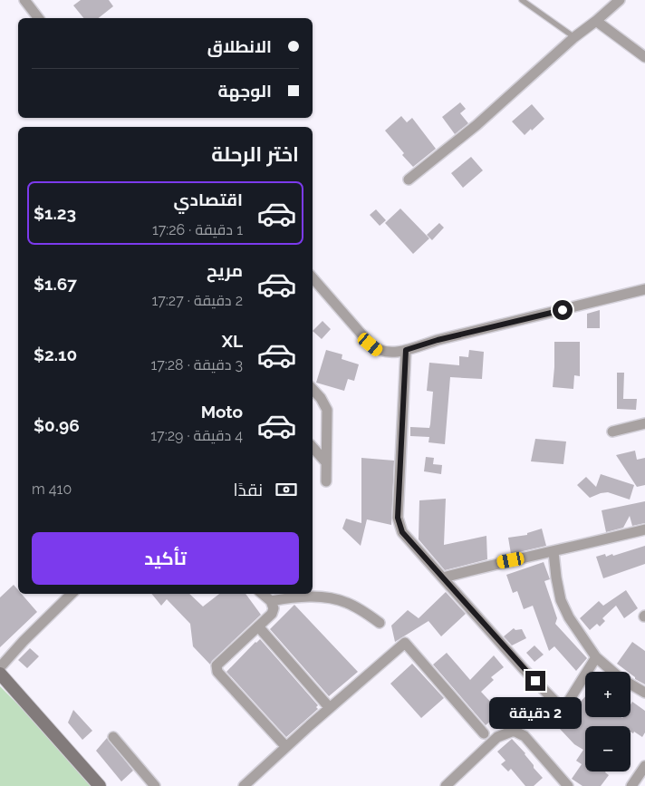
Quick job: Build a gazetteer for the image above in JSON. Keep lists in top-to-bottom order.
{
  "page": {
    "banner": ["الانطلاق", "الوجهة"],
    "heading": "اختر الرحلة",
    "list": [
      {
        "name": "اقتصادي",
        "note": "1 دقيقة · 17:26",
        "value": "$1.23"
      },
      {
        "name": "مريح",
        "note": "2 دقيقة · 17:27",
        "value": "$1.67"
      },
      {
        "name": "XL",
        "note": "3 دقيقة · 17:28",
        "value": "$2.10"
      },
      {
        "name": "Moto",
        "note": "4 دقيقة · 17:29",
        "value": "$0.96"
      }
    ],
    "pay": ["نقدًا", "410 m"],
    "buttons": "تأكيد",
    "map_buttons": ["+", "−"],
    "bubble": "2 دقيقة"
  }
}
